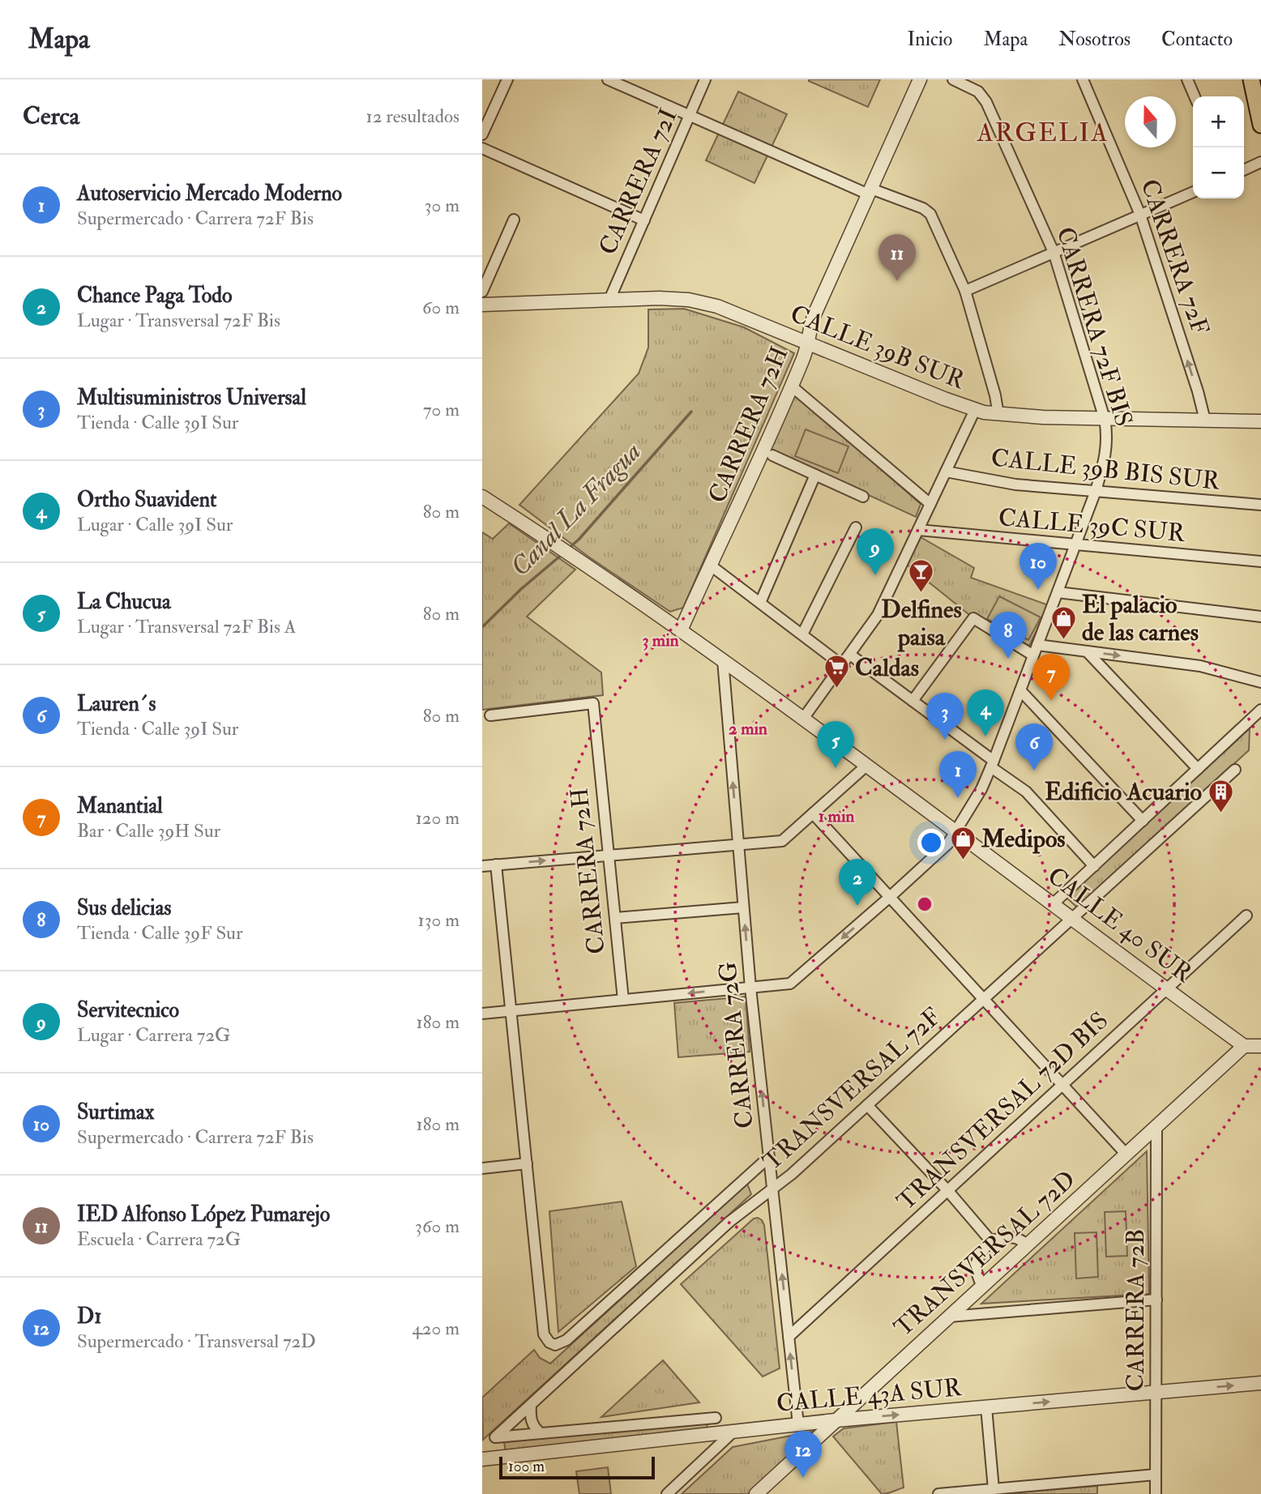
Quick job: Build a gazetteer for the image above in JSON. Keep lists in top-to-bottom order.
{
  "streets": {
    "street": [
      "CARRERA 72I",
      "CARRERA 72F",
      "CARRERA 72F BIS",
      "CALLE 39B SUR",
      "CARRERA 72H",
      "CALLE 39B BIS SUR",
      "CALLE 39C SUR",
      "CALLE 40 SUR",
      "CARRERA 72G",
      "TRANSVERSAL 72F",
      "TRANSVERSAL 72D BIS",
      "TRANSVERSAL 72D",
      "CARRERA 72B",
      "CALLE 43A SUR"
    ]
  },
  "crossings": [
    ["CARRERA 72I", "CALLE 39B SUR"],
    ["CARRERA 72F", "CALLE 39B SUR"],
    ["CARRERA 72F BIS", "CALLE 39B SUR"],
    ["CARRERA 72F BIS", "CALLE 39B BIS SUR"],
    ["CARRERA 72F BIS", "CALLE 39C SUR"],
    ["CARRERA 72F BIS", "CALLE 40 SUR"],
    ["CARRERA 72F BIS", "CARRERA 72G"],
    ["CALLE 39B SUR", "CARRERA 72H"],
    ["CARRERA 72H", "CALLE 40 SUR"],
    ["CALLE 40 SUR", "CARRERA 72G"],
    ["CALLE 40 SUR", "TRANSVERSAL 72F"],
    ["CALLE 40 SUR", "TRANSVERSAL 72D BIS"],
    ["CALLE 40 SUR", "TRANSVERSAL 72D"],
    ["CARRERA 72G", "TRANSVERSAL 72F"],
    ["CARRERA 72G", "TRANSVERSAL 72D BIS"],
    ["CARRERA 72G", "CALLE 43A SUR"],
    ["TRANSVERSAL 72D", "CARRERA 72B"],
    ["TRANSVERSAL 72D", "CALLE 43A SUR"],
    ["CARRERA 72B", "CALLE 43A SUR"]
  ],
  "one_way": ["CARRERA 72F", "CARRERA 72G"],
  "districts": ["ARGELIA"],
  "water": ["Canal La Fragua"],
  "places": {
    "bar": ["Delfines paisa"],
    "shop": ["El palacio de las carnes", "Medipos"],
    "supermarket": ["Caldas"],
    "building": ["Edificio Acuario"]
  },
  "scale_bar": "100 m",
  "north": "top",
  "page": {
    "header": "Mapa",
    "nav": [
      "Inicio",
      "Mapa",
      "Nosotros",
      "Contacto"
    ],
    "heading": ["Cerca", "12 resultados"],
    "map_buttons": ["+", "−"],
    "list": [
      {
        "mark": "1",
        "name": "Autoservicio Mercado Moderno",
        "note": "Supermercado · Carrera 72F Bis",
        "value": "30 m"
      },
      {
        "mark": "2",
        "name": "Chance Paga Todo",
        "note": "Lugar · Transversal 72F Bis",
        "value": "60 m"
      },
      {
        "mark": "3",
        "name": "Multisuministros Universal",
        "note": "Tienda · Calle 39I Sur",
        "value": "70 m"
      },
      {
        "mark": "4",
        "name": "Ortho Suavident",
        "note": "Lugar · Calle 39I Sur",
        "value": "80 m"
      },
      {
        "mark": "5",
        "name": "La Chucua",
        "note": "Lugar · Transversal 72F Bis A",
        "value": "80 m"
      },
      {
        "mark": "6",
        "name": "Lauren´s",
        "note": "Tienda · Calle 39I Sur",
        "value": "80 m"
      },
      {
        "mark": "7",
        "name": "Manantial",
        "note": "Bar · Calle 39H Sur",
        "value": "120 m"
      },
      {
        "mark": "8",
        "name": "Sus delicias",
        "note": "Tienda · Calle 39F Sur",
        "value": "130 m"
      },
      {
        "mark": "9",
        "name": "Servitecnico",
        "note": "Lugar · Carrera 72G",
        "value": "180 m"
      },
      {
        "mark": "10",
        "name": "Surtimax",
        "note": "Supermercado · Carrera 72F Bis",
        "value": "180 m"
      },
      {
        "mark": "11",
        "name": "IED Alfonso López Pumarejo",
        "note": "Escuela · Carrera 72G",
        "value": "360 m"
      },
      {
        "mark": "12",
        "name": "D1",
        "note": "Supermercado · Transversal 72D",
        "value": "420 m"
      }
    ],
    "pins": [
      "11",
      "9",
      "10",
      "8",
      "7",
      "4",
      "3",
      "5",
      "6",
      "1",
      "2",
      "12"
    ],
    "scale": "100 m"
  },
  "rings": ["3 min", "2 min", "1 min"]
}
